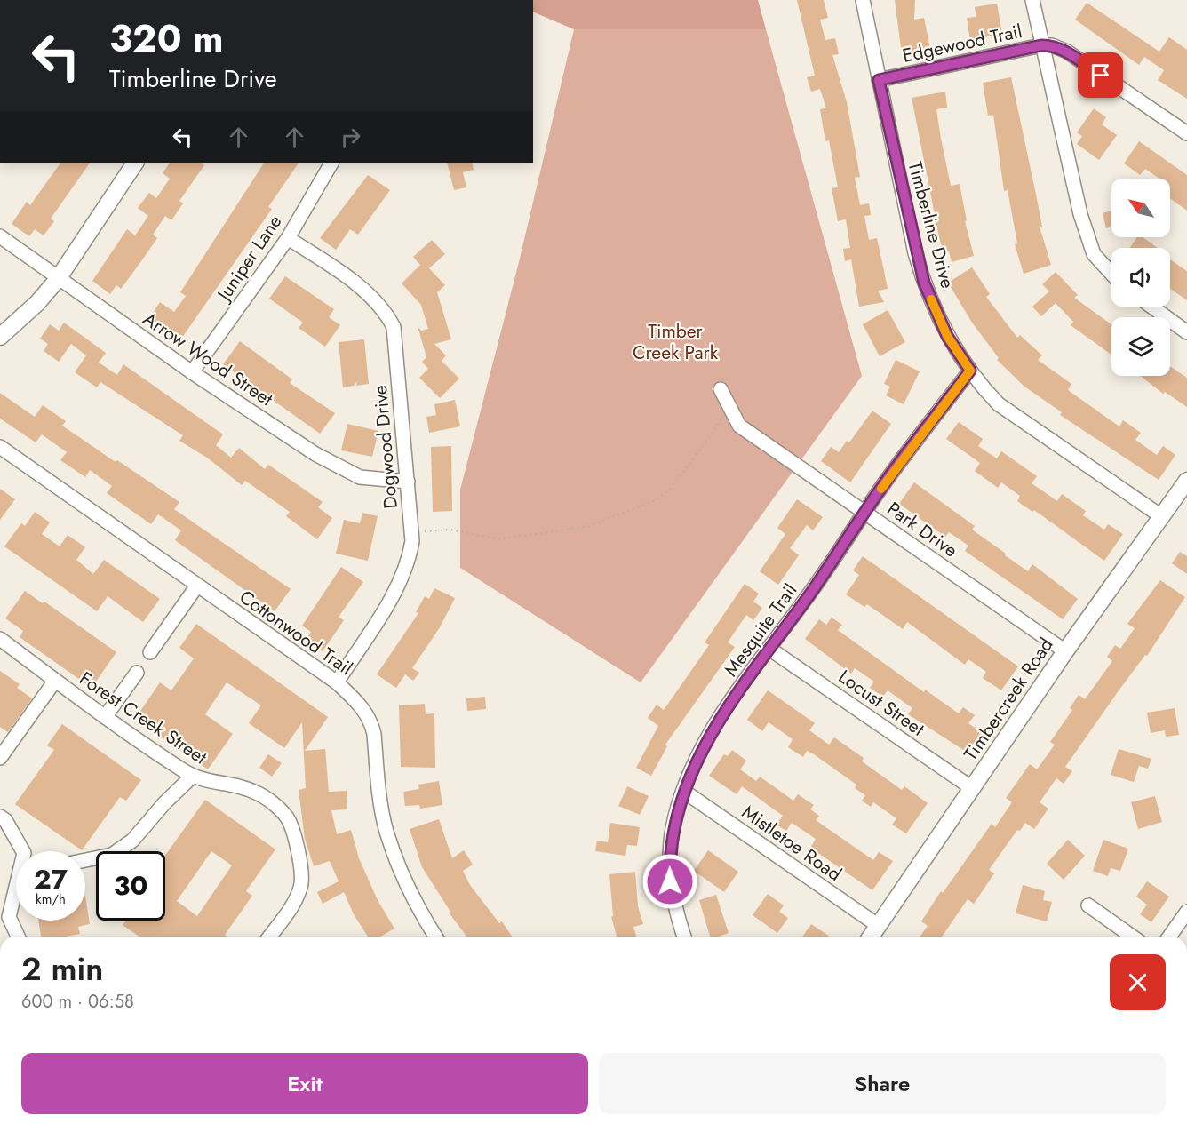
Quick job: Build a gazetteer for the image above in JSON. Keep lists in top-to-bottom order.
{
  "streets": {
    "street": [
      "Edgewood Trail",
      "Timberline Drive",
      "Juniper Lane",
      "Arrow Wood Street",
      "Dogwood Drive",
      "Park Drive",
      "Mesquite Trail",
      "Cottonwood Trail",
      "Timbercreek Road",
      "Locust Street",
      "Forest Creek Street",
      "Mistletoe Road"
    ]
  },
  "crossings": [
    ["Edgewood Trail", "Timberline Drive"],
    ["Timberline Drive", "Mesquite Trail"],
    ["Timberline Drive", "Timbercreek Road"],
    ["Juniper Lane", "Arrow Wood Street"],
    ["Juniper Lane", "Dogwood Drive"],
    ["Arrow Wood Street", "Dogwood Drive"],
    ["Dogwood Drive", "Cottonwood Trail"],
    ["Park Drive", "Mesquite Trail"],
    ["Park Drive", "Timbercreek Road"],
    ["Mesquite Trail", "Locust Street"],
    ["Mesquite Trail", "Mistletoe Road"],
    ["Timbercreek Road", "Locust Street"],
    ["Timbercreek Road", "Mistletoe Road"]
  ],
  "parks": ["Timber Creek Park"],
  "north": "top left",
  "page": {
    "turn": ["320 m", "Timberline Drive"],
    "speed": "27 km/h",
    "limit": "30",
    "heading": ["2 min", "600 m · 06:58"],
    "buttons": ["Exit", "Share"]
  }
}
